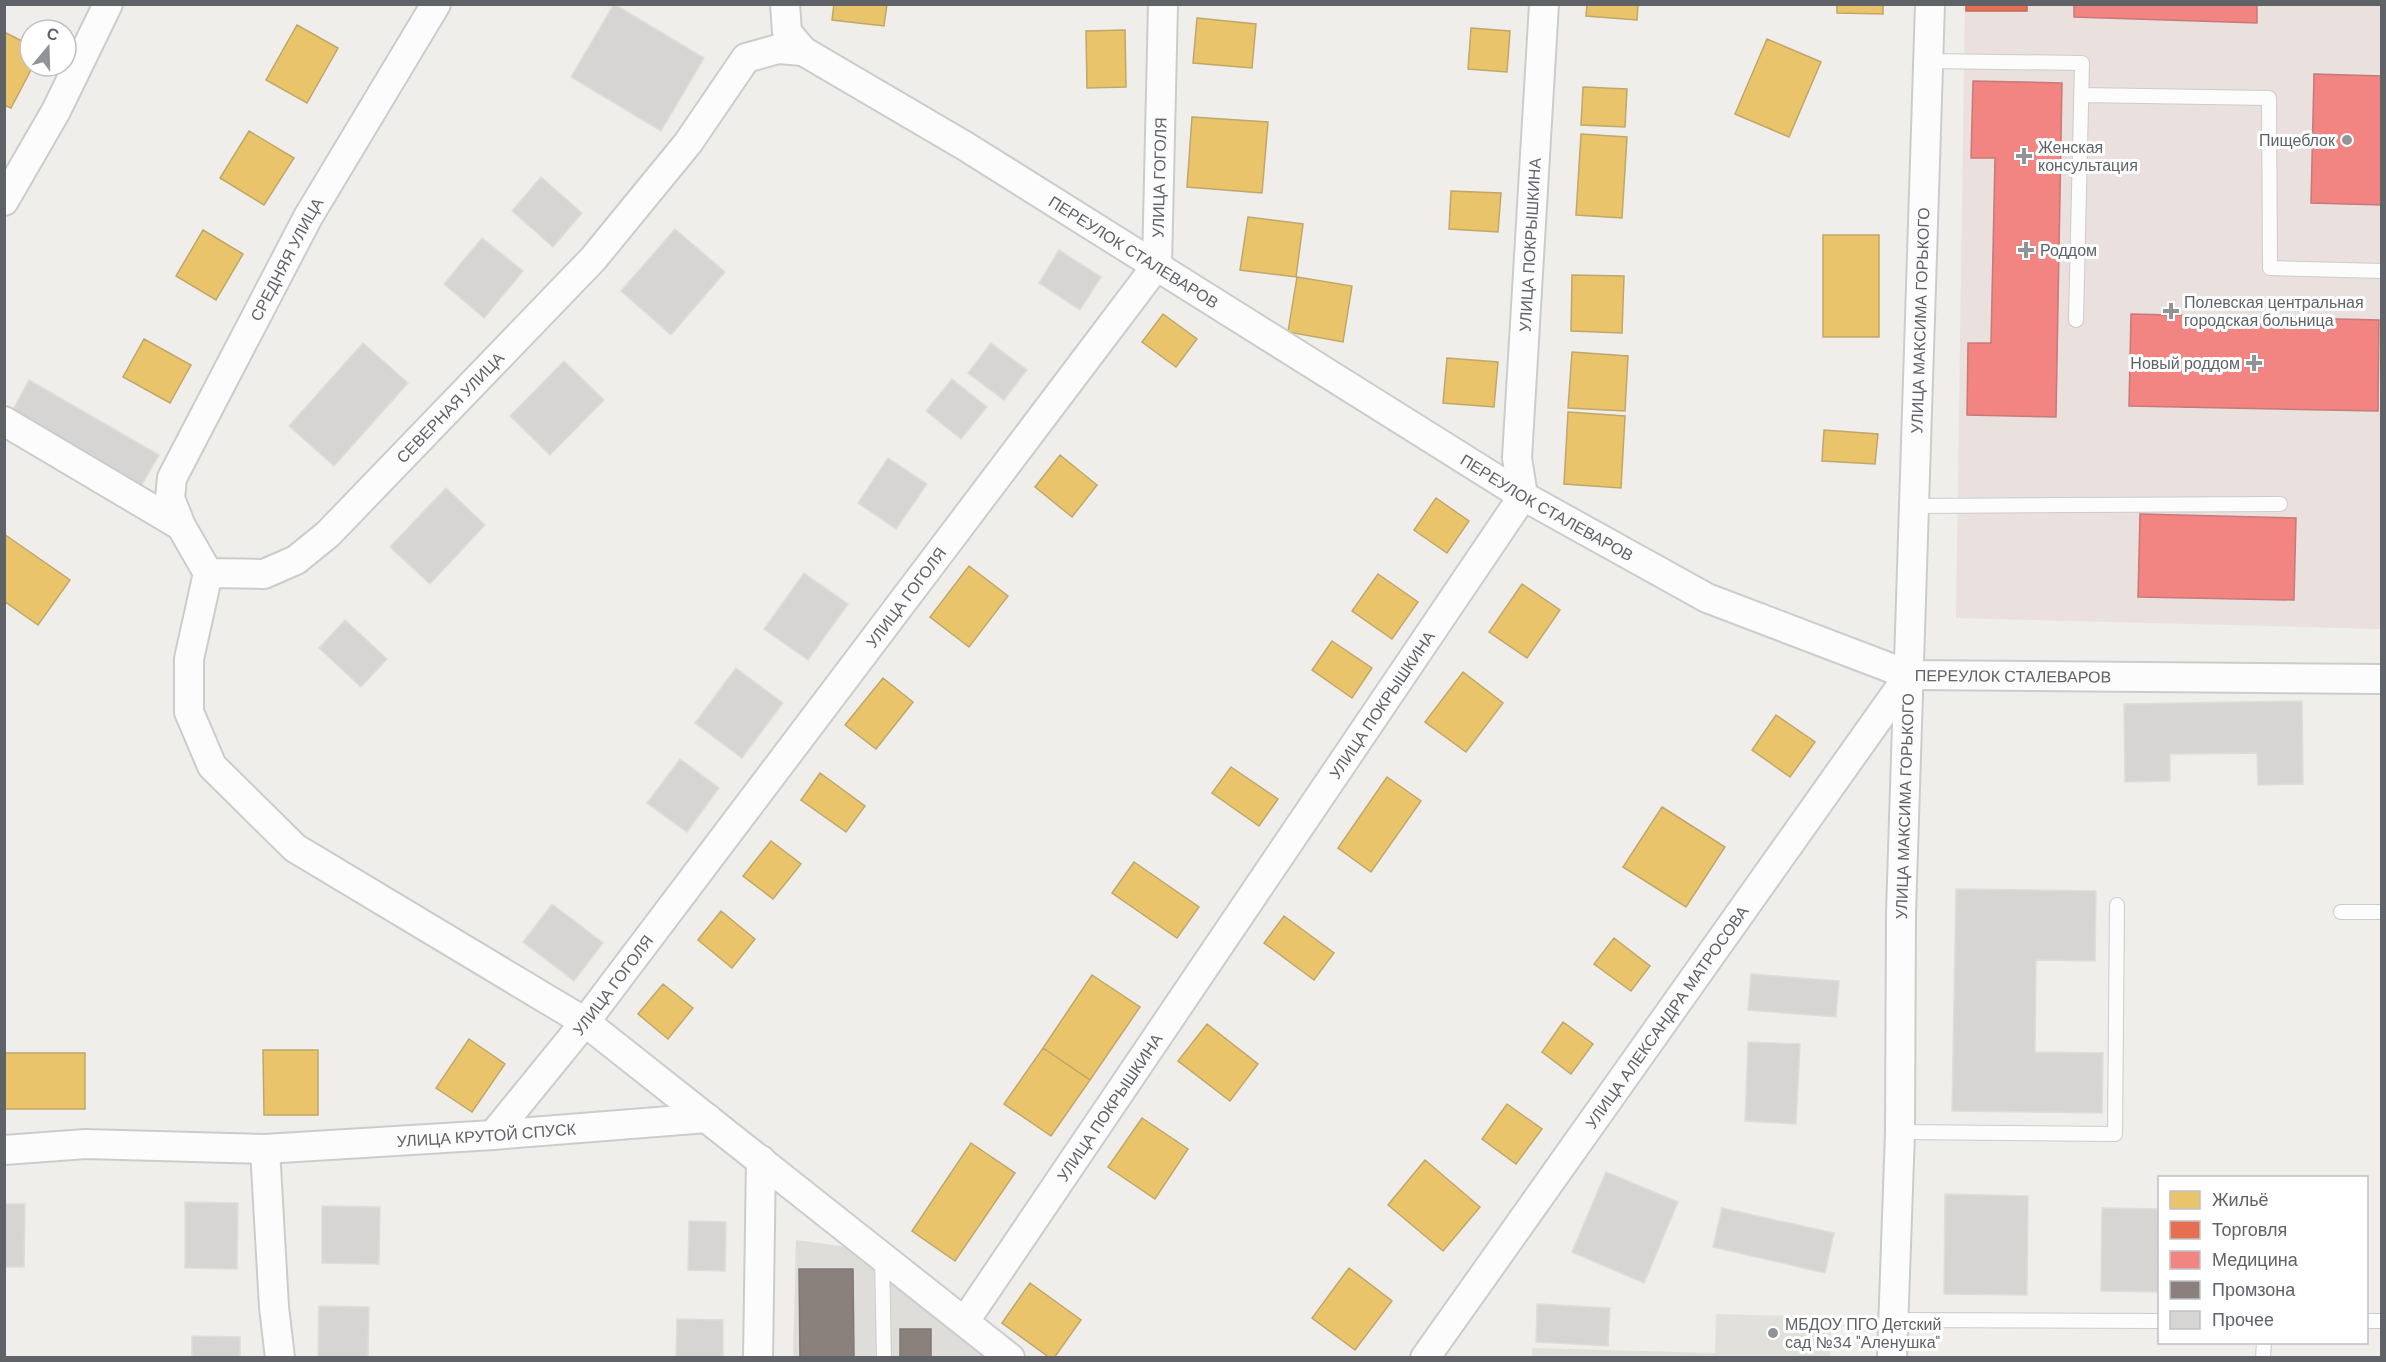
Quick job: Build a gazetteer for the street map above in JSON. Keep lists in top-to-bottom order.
{
  "streets": {
    "street": [
      "УЛИЦА ГОГОЛЯ",
      "УЛИЦА ПОКРЫШКИНА",
      "ПЕРЕУЛОК СТАЛЕВАРОВ",
      "СРЕДНЯЯ УЛИЦА",
      "УЛИЦА МАКСИМА ГОРЬКОГО",
      "СЕВЕРНАЯ УЛИЦА",
      "УЛИЦА АЛЕКСАНДРА МАТРОСОВА",
      "УЛИЦА КРУТОЙ СПУСК"
    ]
  },
  "crossings": [
    ["УЛИЦА ГОГОЛЯ", "ПЕРЕУЛОК СТАЛЕВАРОВ"],
    ["УЛИЦА ГОГОЛЯ", "УЛИЦА КРУТОЙ СПУСК"],
    ["УЛИЦА ПОКРЫШКИНА", "ПЕРЕУЛОК СТАЛЕВАРОВ"],
    ["ПЕРЕУЛОК СТАЛЕВАРОВ", "УЛИЦА МАКСИМА ГОРЬКОГО"],
    ["ПЕРЕУЛОК СТАЛЕВАРОВ", "СЕВЕРНАЯ УЛИЦА"],
    ["ПЕРЕУЛОК СТАЛЕВАРОВ", "УЛИЦА АЛЕКСАНДРА МАТРОСОВА"],
    ["УЛИЦА МАКСИМА ГОРЬКОГО", "УЛИЦА АЛЕКСАНДРА МАТРОСОВА"]
  ],
  "places": {
    "other": ["Пищеблок", "МБДОУ ПГО Детский сад №34 \"Аленушка\""],
    "health": [
      "Женская консультация",
      "Роддом",
      "Полевская центральная городская больница",
      "Новый роддом"
    ]
  },
  "legend": [
    "Жильё",
    "Торговля",
    "Медицина",
    "Промзона",
    "Прочее"
  ],
  "north": "top"
}
